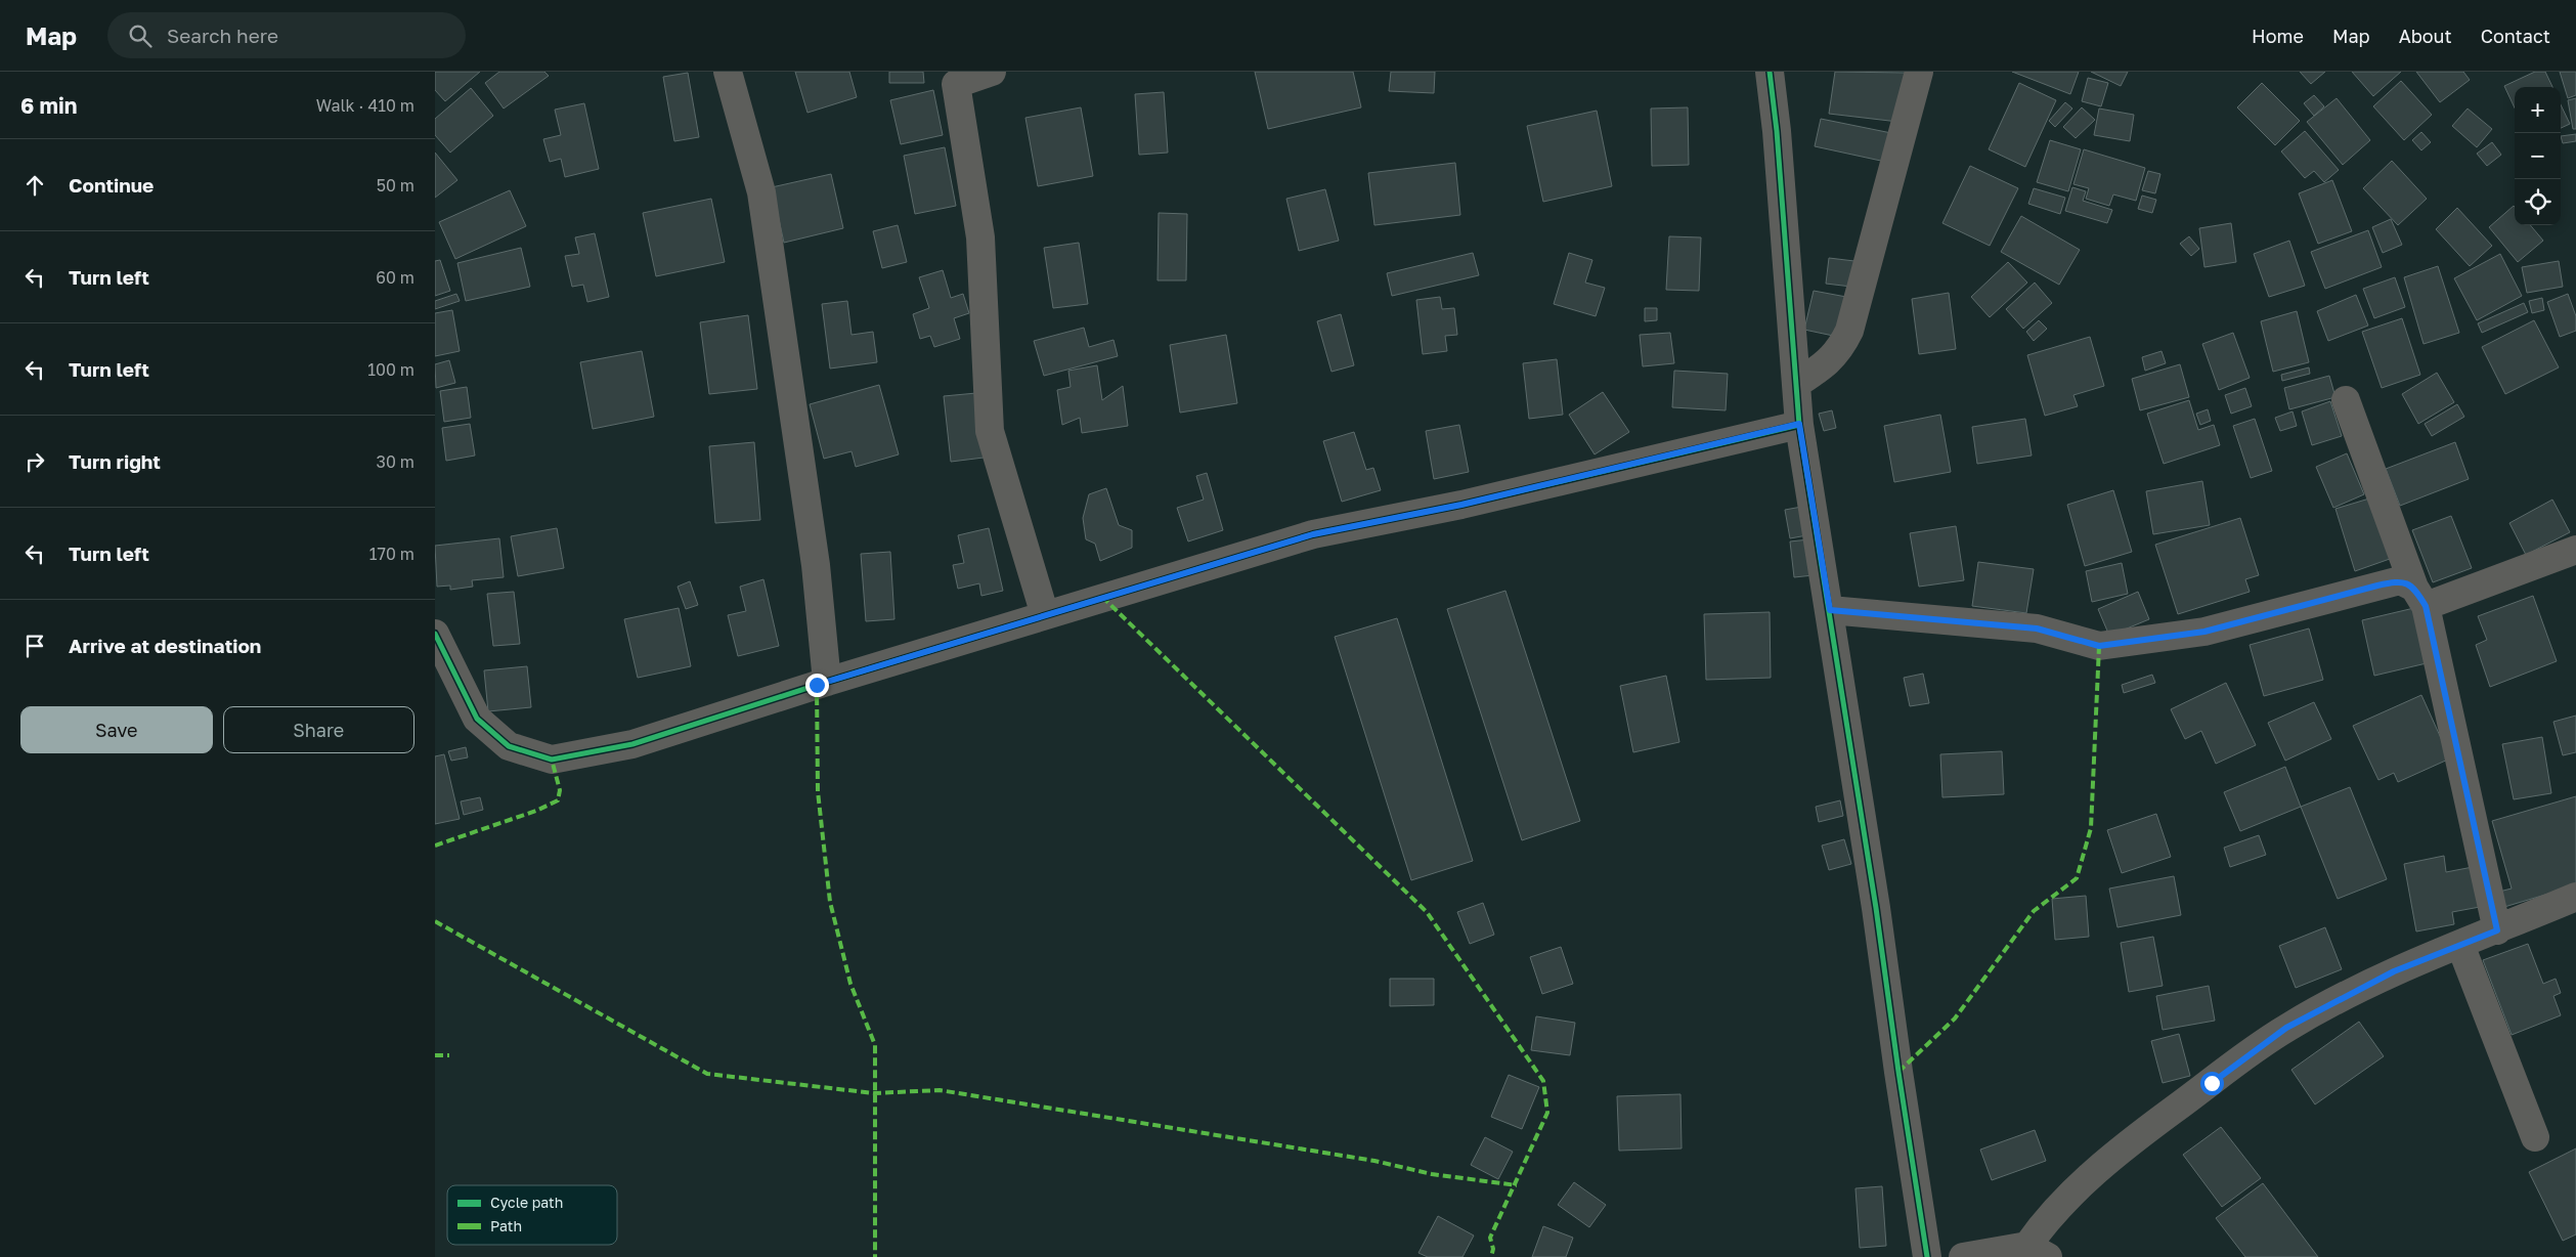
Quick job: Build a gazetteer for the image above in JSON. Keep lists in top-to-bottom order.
{
  "legend": ["Cycle path", "Path"],
  "page": {
    "header": "Map",
    "search": "Search here",
    "nav": [
      "Home",
      "Map",
      "About",
      "Contact"
    ],
    "heading": ["6 min", "Walk · 410 m"],
    "map_buttons": ["+", "−"],
    "list": [
      ["Continue", "50 m"],
      ["Turn left", "60 m"],
      ["Turn left", "100 m"],
      ["Turn right", "30 m"],
      ["Turn left", "170 m"],
      "Arrive at destination"
    ],
    "buttons": ["Save", "Share"]
  }
}
